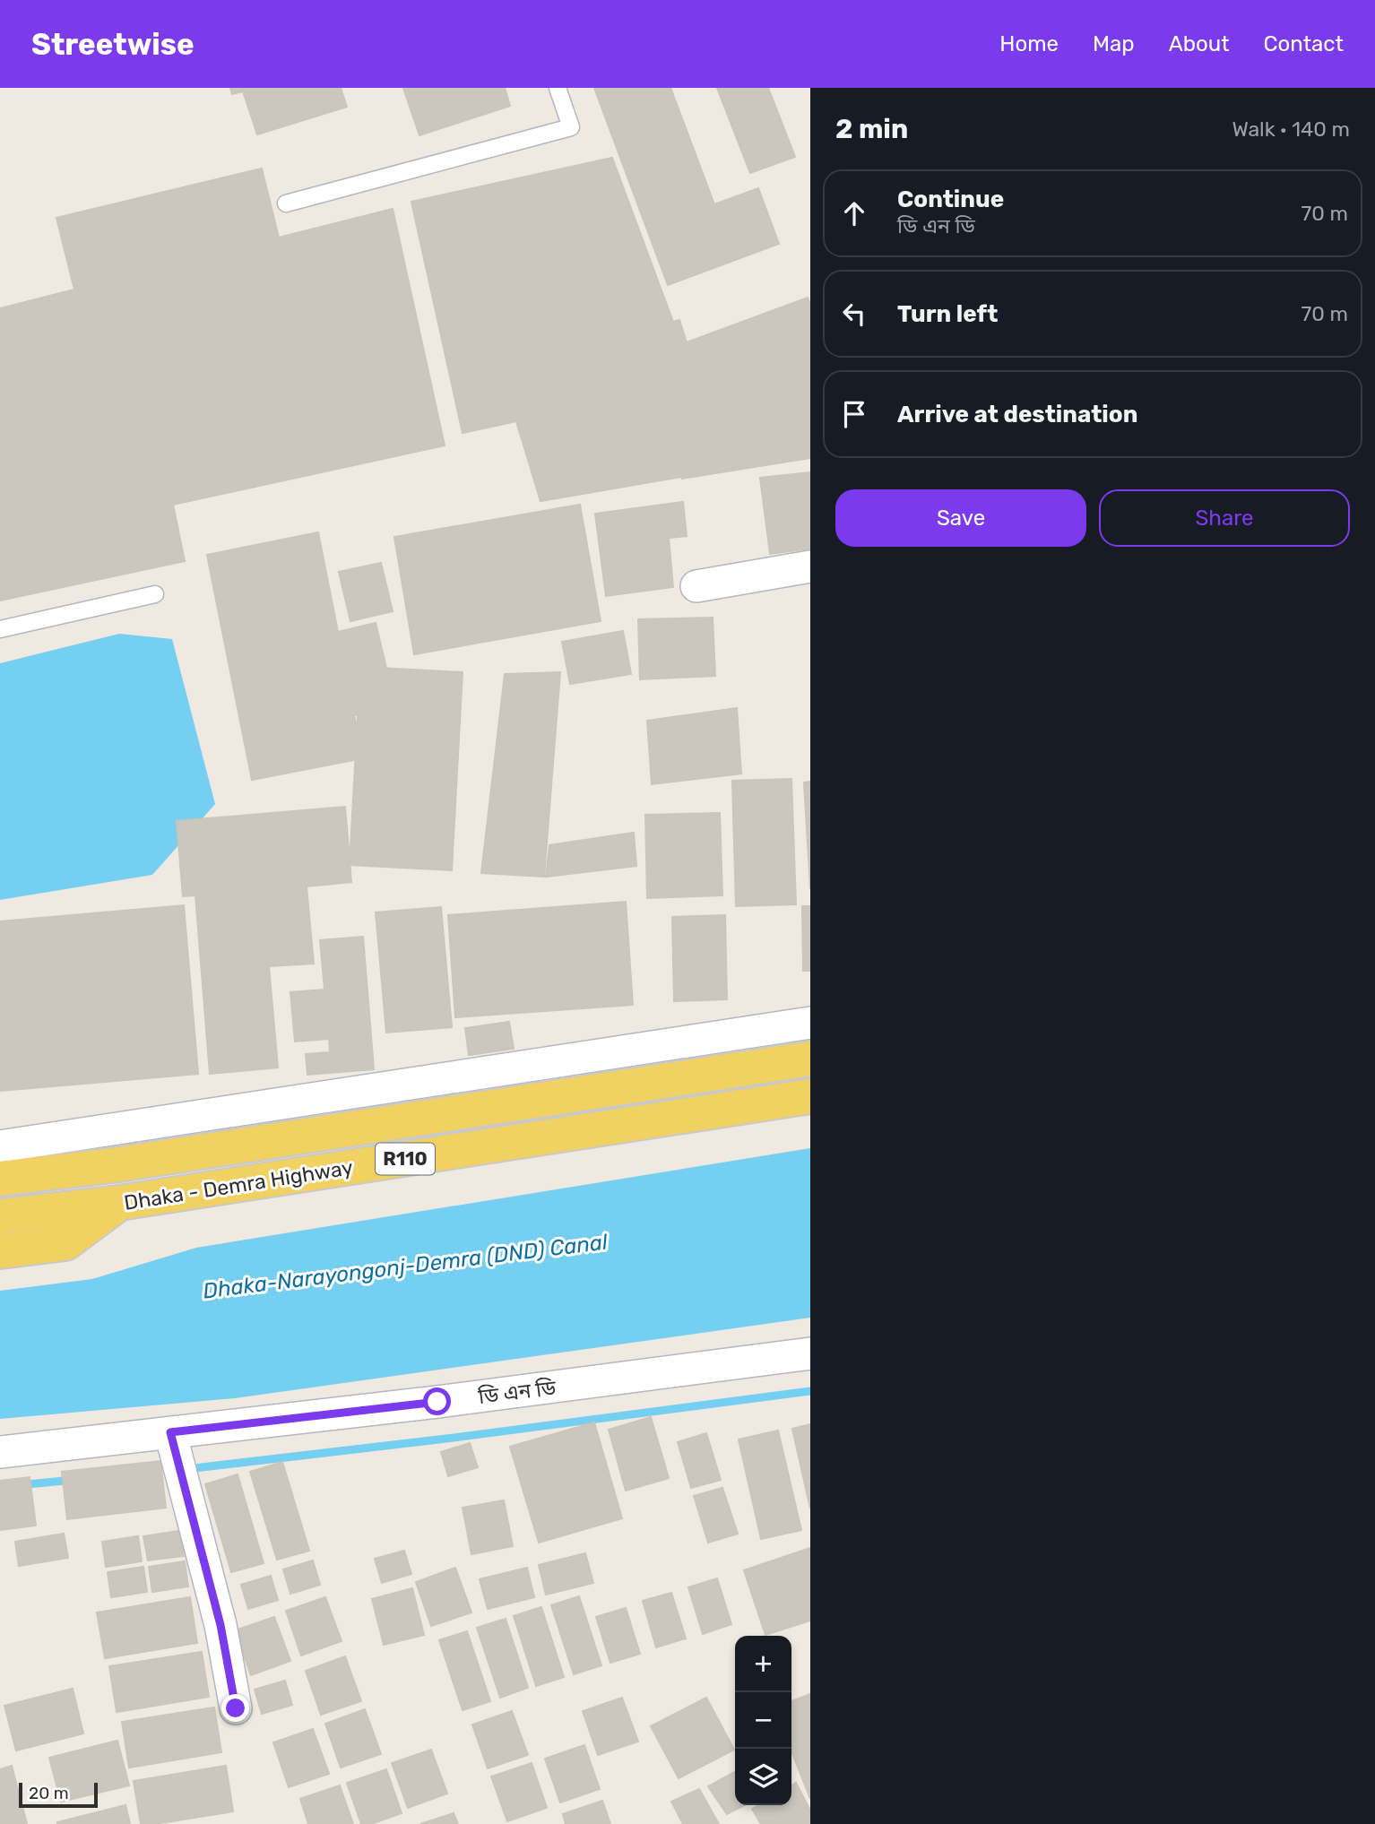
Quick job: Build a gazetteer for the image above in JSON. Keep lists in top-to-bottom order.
{
  "streets": {
    "main road": ["R110", "Dhaka - Demra Highway"],
    "street": ["ডি এন ডি"]
  },
  "water": ["Dhaka-Narayongonj-Demra (DND) Canal"],
  "scale_bar": "20 m",
  "page": {
    "header": "Streetwise",
    "nav": [
      "Home",
      "Map",
      "About",
      "Contact"
    ],
    "heading": ["2 min", "Walk · 140 m"],
    "list": [
      ["Continue", "ডি এন ডি", "70 m"],
      ["Turn left", "70 m"],
      "Arrive at destination"
    ],
    "buttons": ["Save", "Share"],
    "map_buttons": ["+", "−"],
    "scale": "20 m"
  }
}
